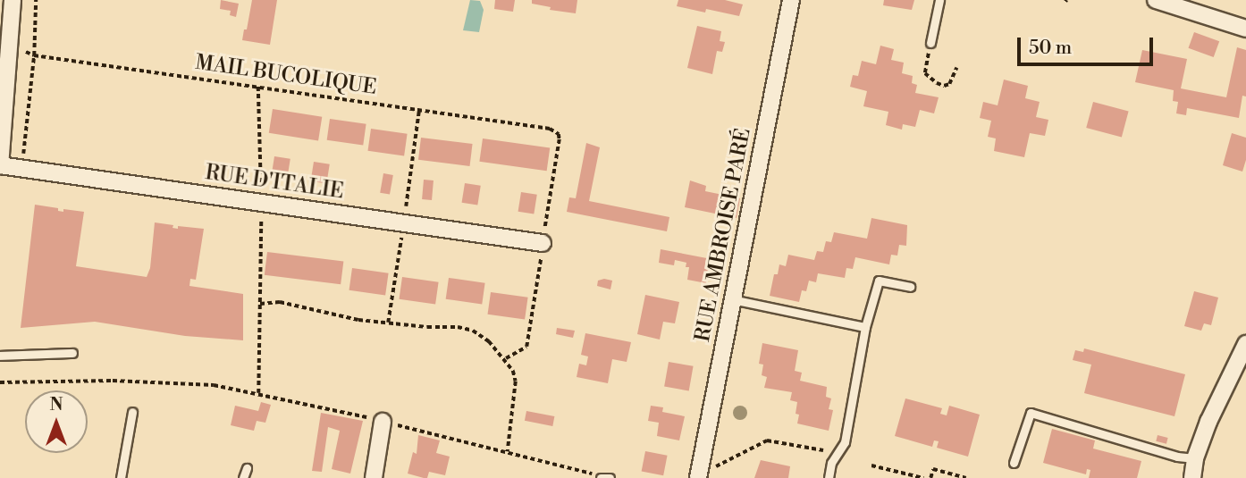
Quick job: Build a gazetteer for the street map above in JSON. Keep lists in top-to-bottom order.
{
  "streets": {
    "street": ["RUE D'ITALIE", "RUE AMBROISE PARÉ"],
    "path": ["MAIL BUCOLIQUE"]
  },
  "crossings": [
    ["MAIL BUCOLIQUE", "RUE D'ITALIE"]
  ],
  "scale_bar": "50 m",
  "north": "top"
}
